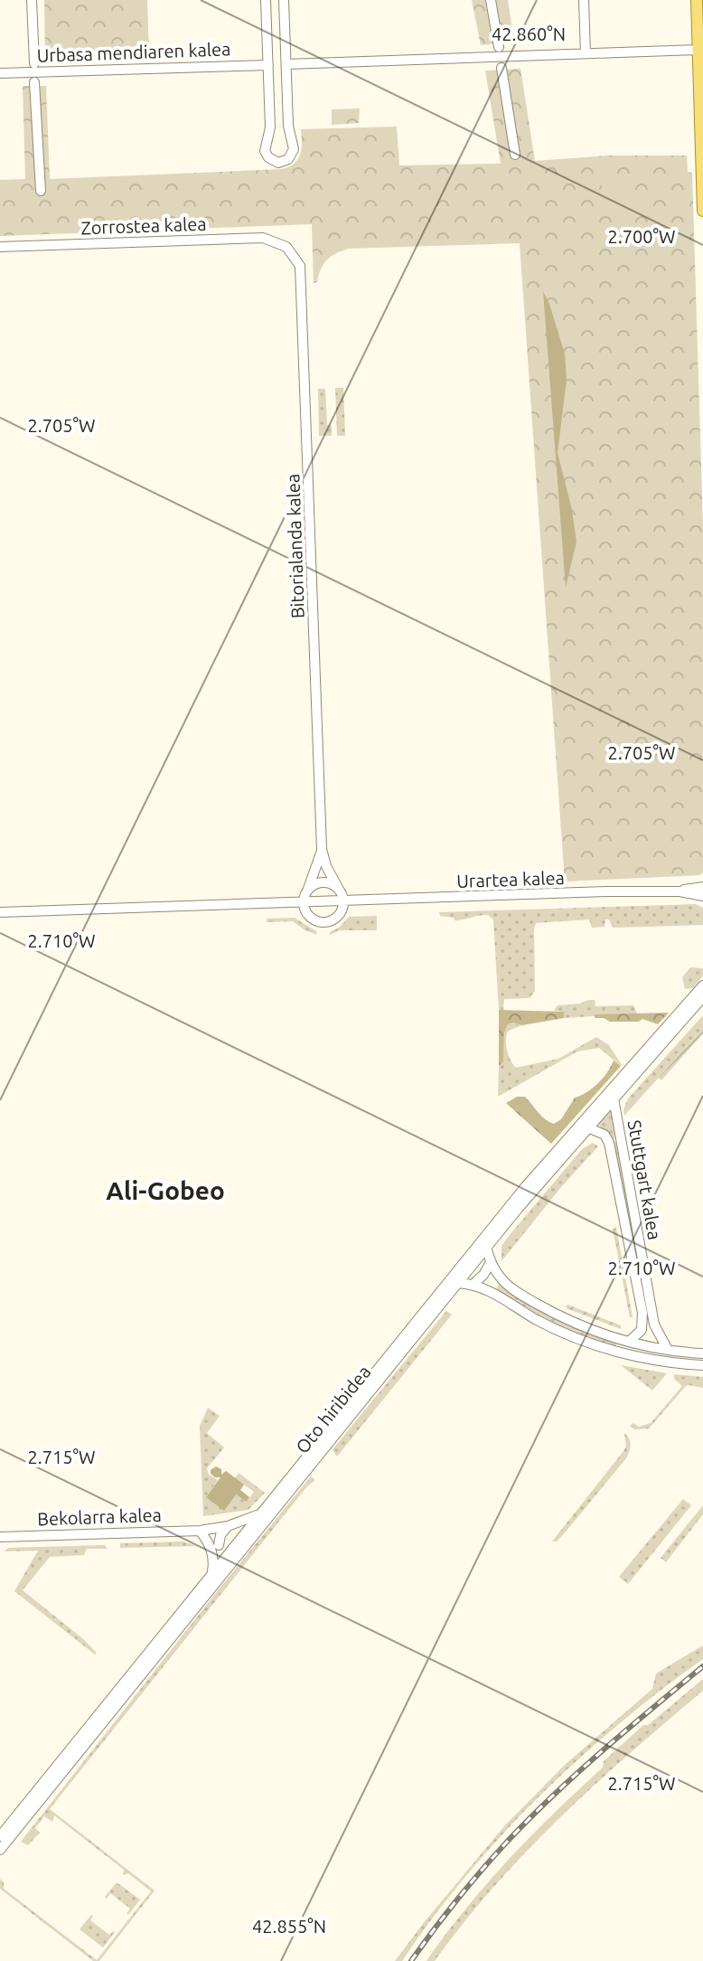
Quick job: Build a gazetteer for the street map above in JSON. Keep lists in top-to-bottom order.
{
  "streets": {
    "street": [
      "Urbasa mendiaren kalea",
      "Zorrostea kalea",
      "Bitorialanda kalea",
      "Urartea kalea",
      "Stuttgart kalea",
      "Oto hiribidea",
      "Bekolarra kalea"
    ]
  },
  "crossings": [
    ["Zorrostea kalea", "Bitorialanda kalea"],
    ["Stuttgart kalea", "Oto hiribidea"],
    ["Oto hiribidea", "Bekolarra kalea"]
  ],
  "districts": ["Ali-Gobeo"],
  "coordinates": [
    "42.860°N",
    "2.700°W",
    "2.705°W",
    "2.710°W",
    "2.715°W",
    "42.855°N"
  ]
}
